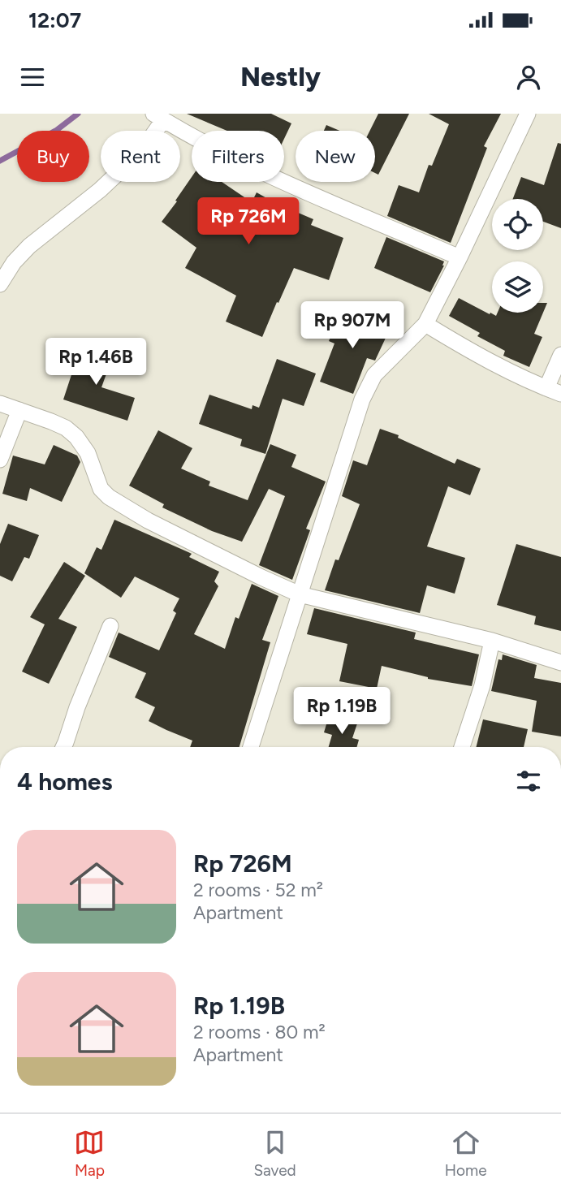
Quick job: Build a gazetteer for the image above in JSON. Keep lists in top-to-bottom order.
{
  "page": {
    "status": "12:07",
    "header": "Nestly",
    "chip": [
      "Buy",
      "Rent",
      "Filters",
      "New"
    ],
    "price": [
      "Rp 726M",
      "Rp 907M",
      "Rp 1.46B",
      "Rp 1.19B"
    ],
    "heading": "4 homes",
    "list": [
      {
        "name": "Rp 726M",
        "note": "2 rooms · 52 m² · Apartment"
      },
      {
        "name": "Rp 1.19B",
        "note": "2 rooms · 80 m² · Apartment"
      }
    ],
    "tabs": ["Map", "Saved", "Home"]
  }
}
